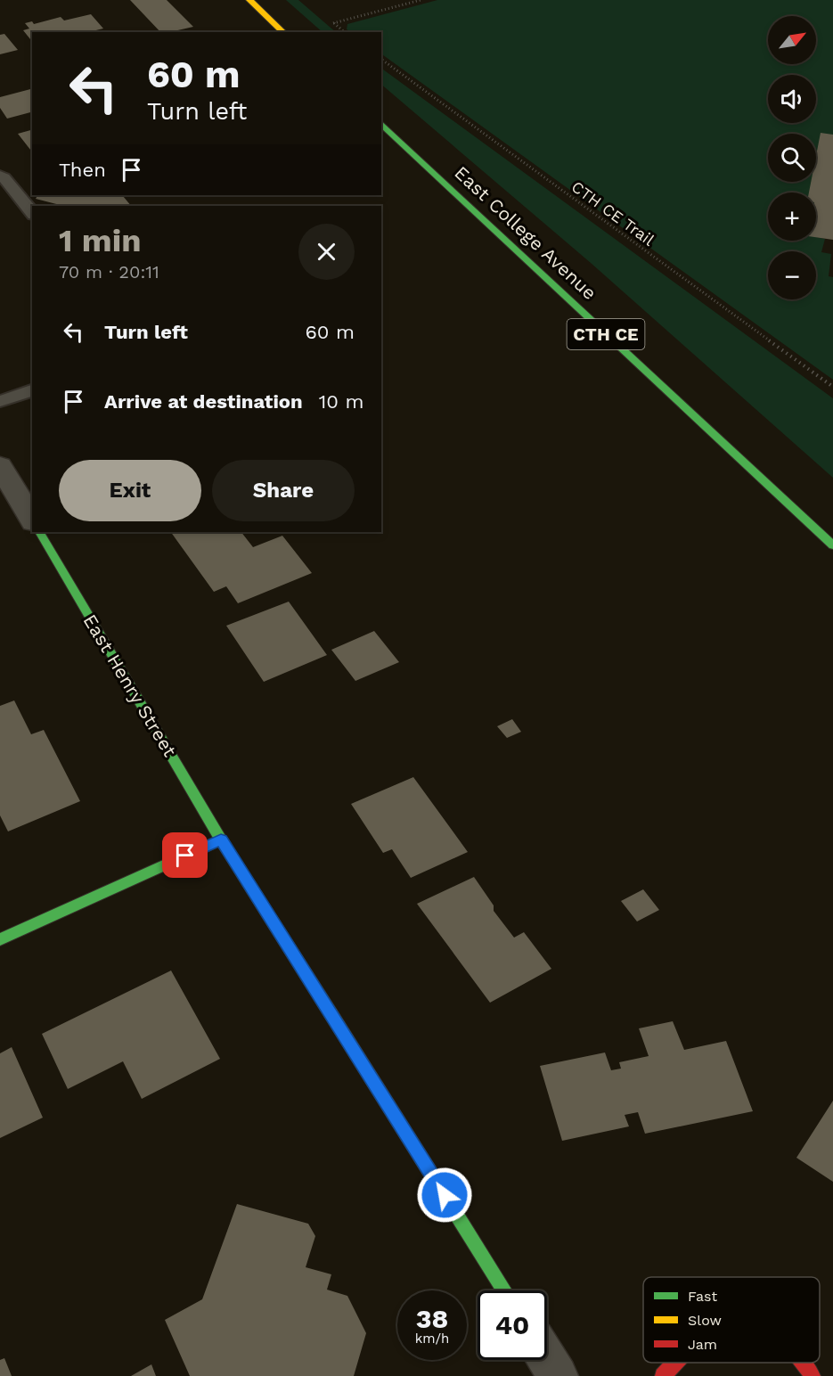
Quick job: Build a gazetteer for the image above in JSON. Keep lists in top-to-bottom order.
{
  "streets": {
    "street": ["East College Avenue", "CTH CE", "East Henry Street"],
    "path": ["CTH CE Trail"]
  },
  "legend": ["Fast", "Slow", "Jam"],
  "north": "top right",
  "page": {
    "map_buttons": ["+", "−"],
    "turn": ["60 m", "Turn left"],
    "then": "Then",
    "heading": ["1 min", "70 m · 20:11"],
    "list": [
      {
        "name": "Turn left",
        "value": "60 m"
      },
      {
        "name": "Arrive at destination",
        "value": "10 m"
      }
    ],
    "buttons": ["Exit", "Share"],
    "speed": "38 km/h",
    "limit": "40"
  }
}
